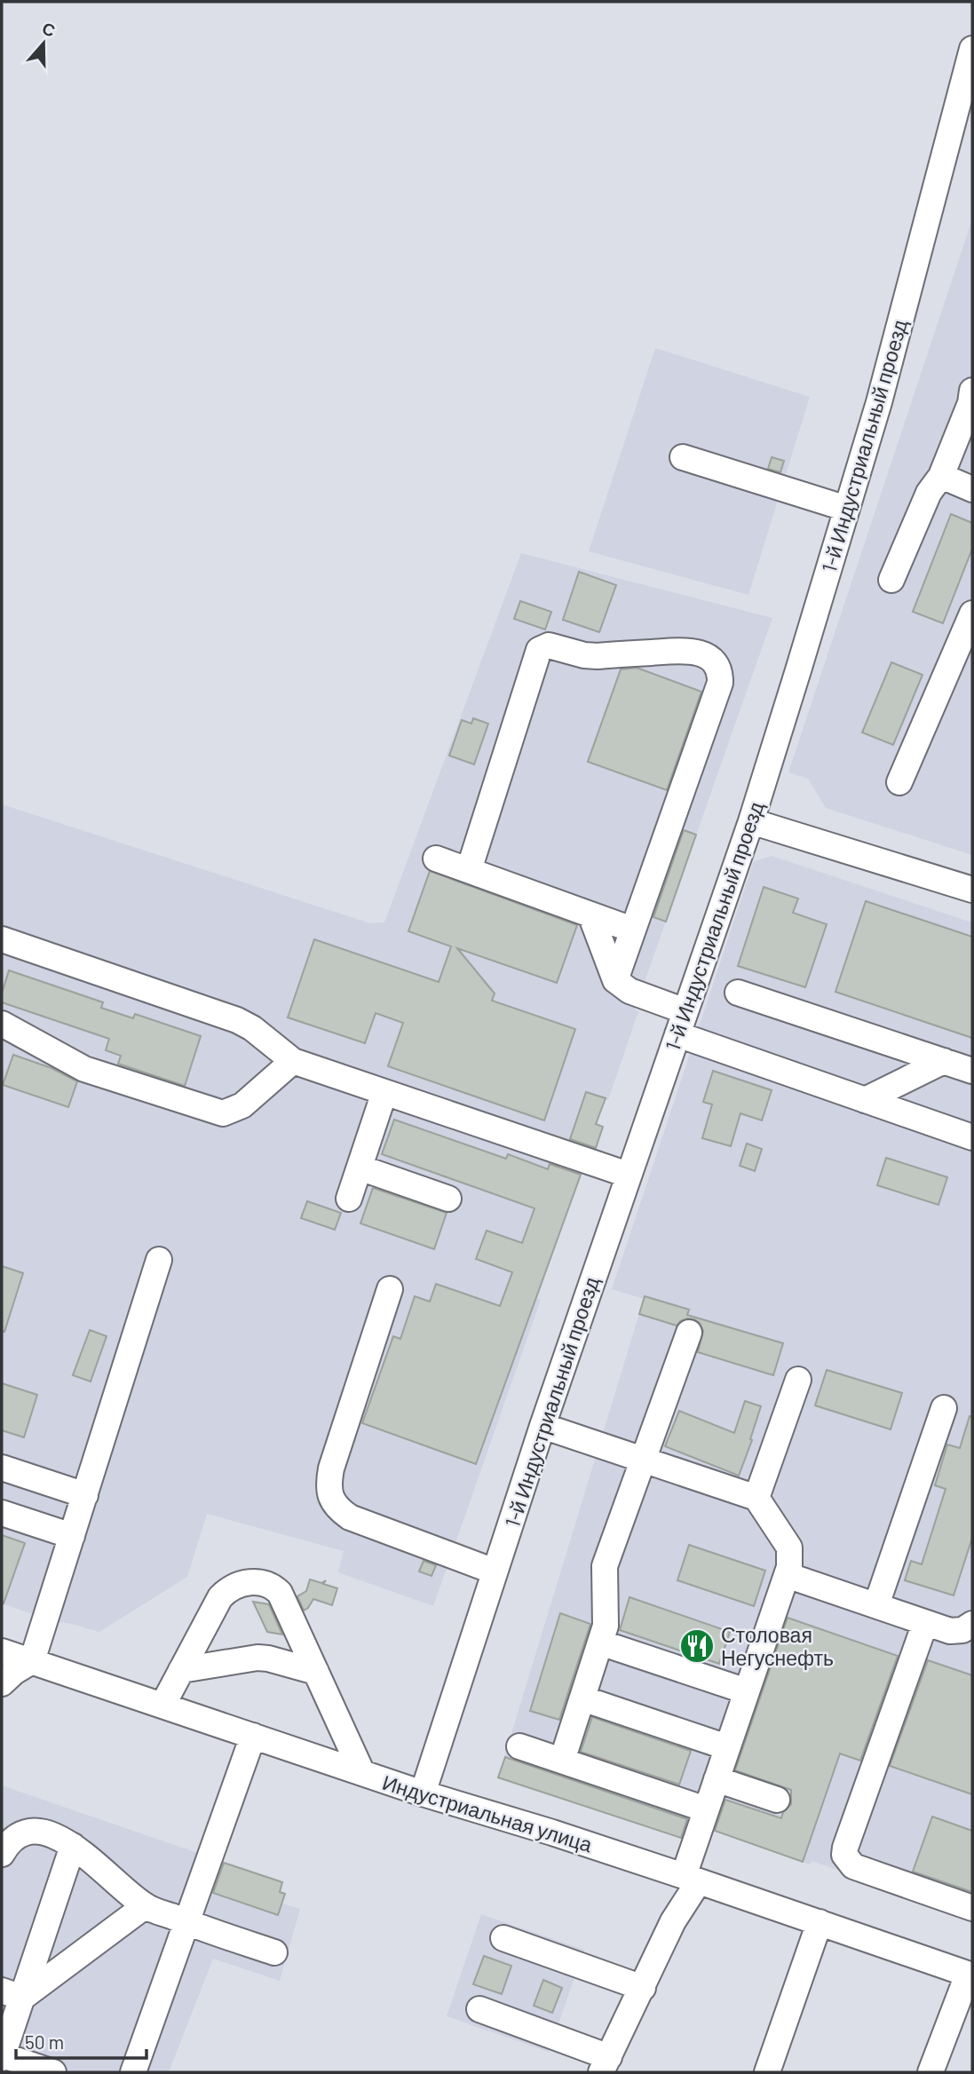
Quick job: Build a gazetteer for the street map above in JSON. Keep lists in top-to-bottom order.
{
  "streets": {
    "street": ["1-й Индустриальный проезд", "Индустриальная улица"]
  },
  "crossings": [
    ["1-й Индустриальный проезд", "Индустриальная улица"]
  ],
  "places": {
    "restaurant": ["Столовая Негуснефть"]
  },
  "scale_bar": "50 m",
  "north": "top"
}
